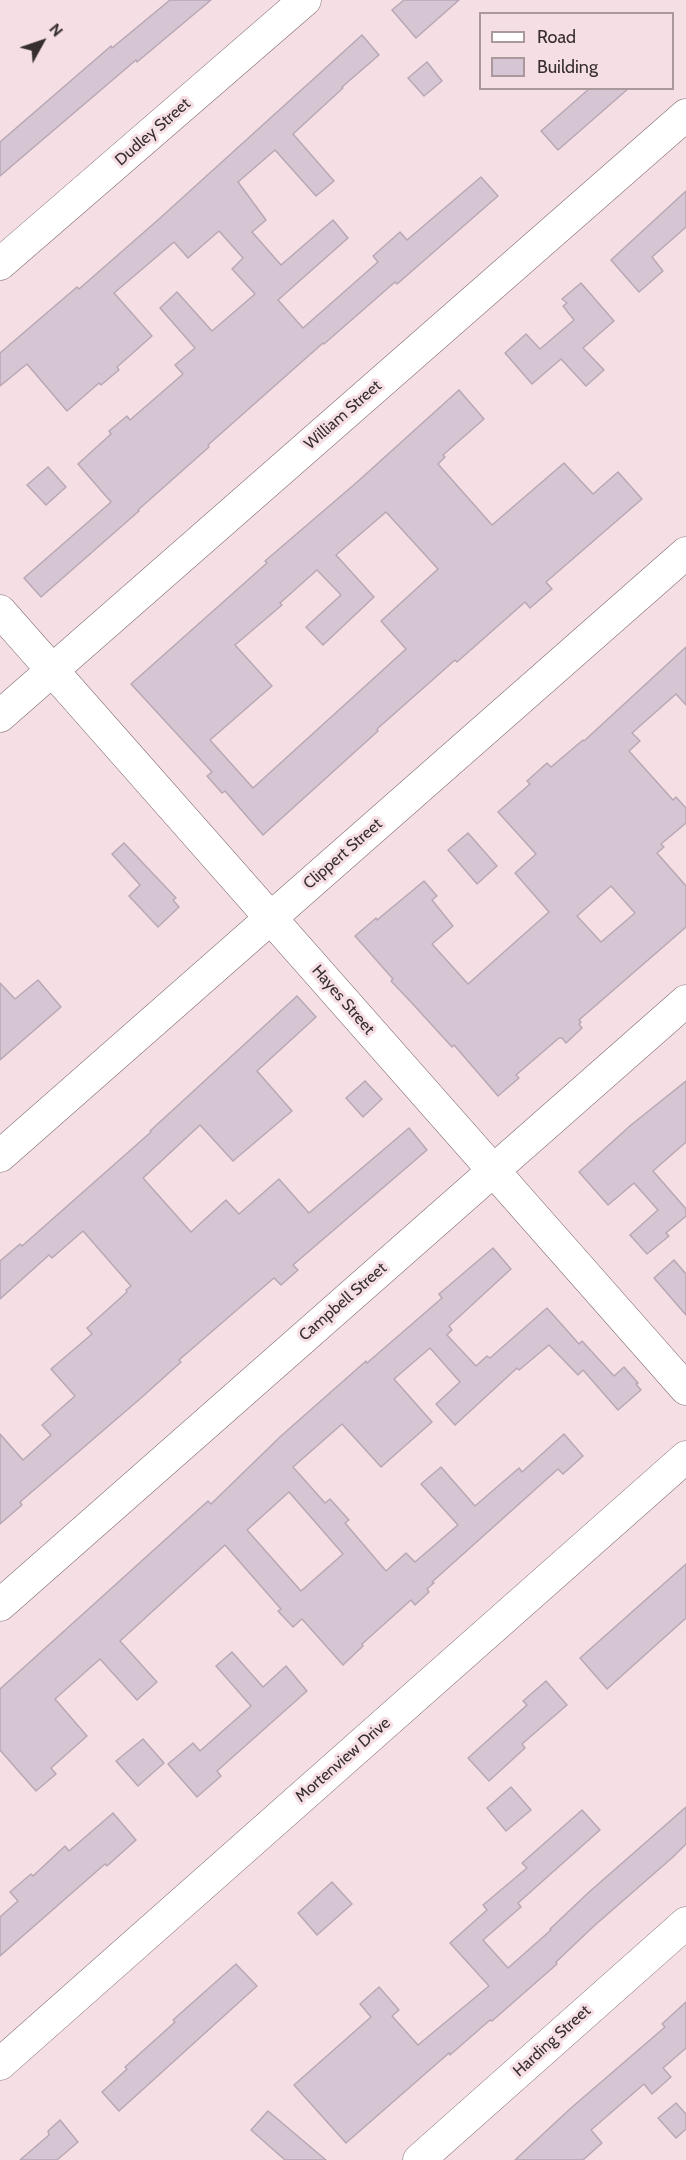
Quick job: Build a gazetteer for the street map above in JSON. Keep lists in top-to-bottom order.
{
  "streets": {
    "street": [
      "Dudley Street",
      "William Street",
      "Clippert Street",
      "Hayes Street",
      "Campbell Street",
      "Mortenview Drive",
      "Harding Street"
    ]
  },
  "crossings": [
    ["William Street", "Hayes Street"],
    ["Clippert Street", "Hayes Street"],
    ["Hayes Street", "Campbell Street"]
  ],
  "legend": ["Road", "Building"],
  "north": "top right"
}
